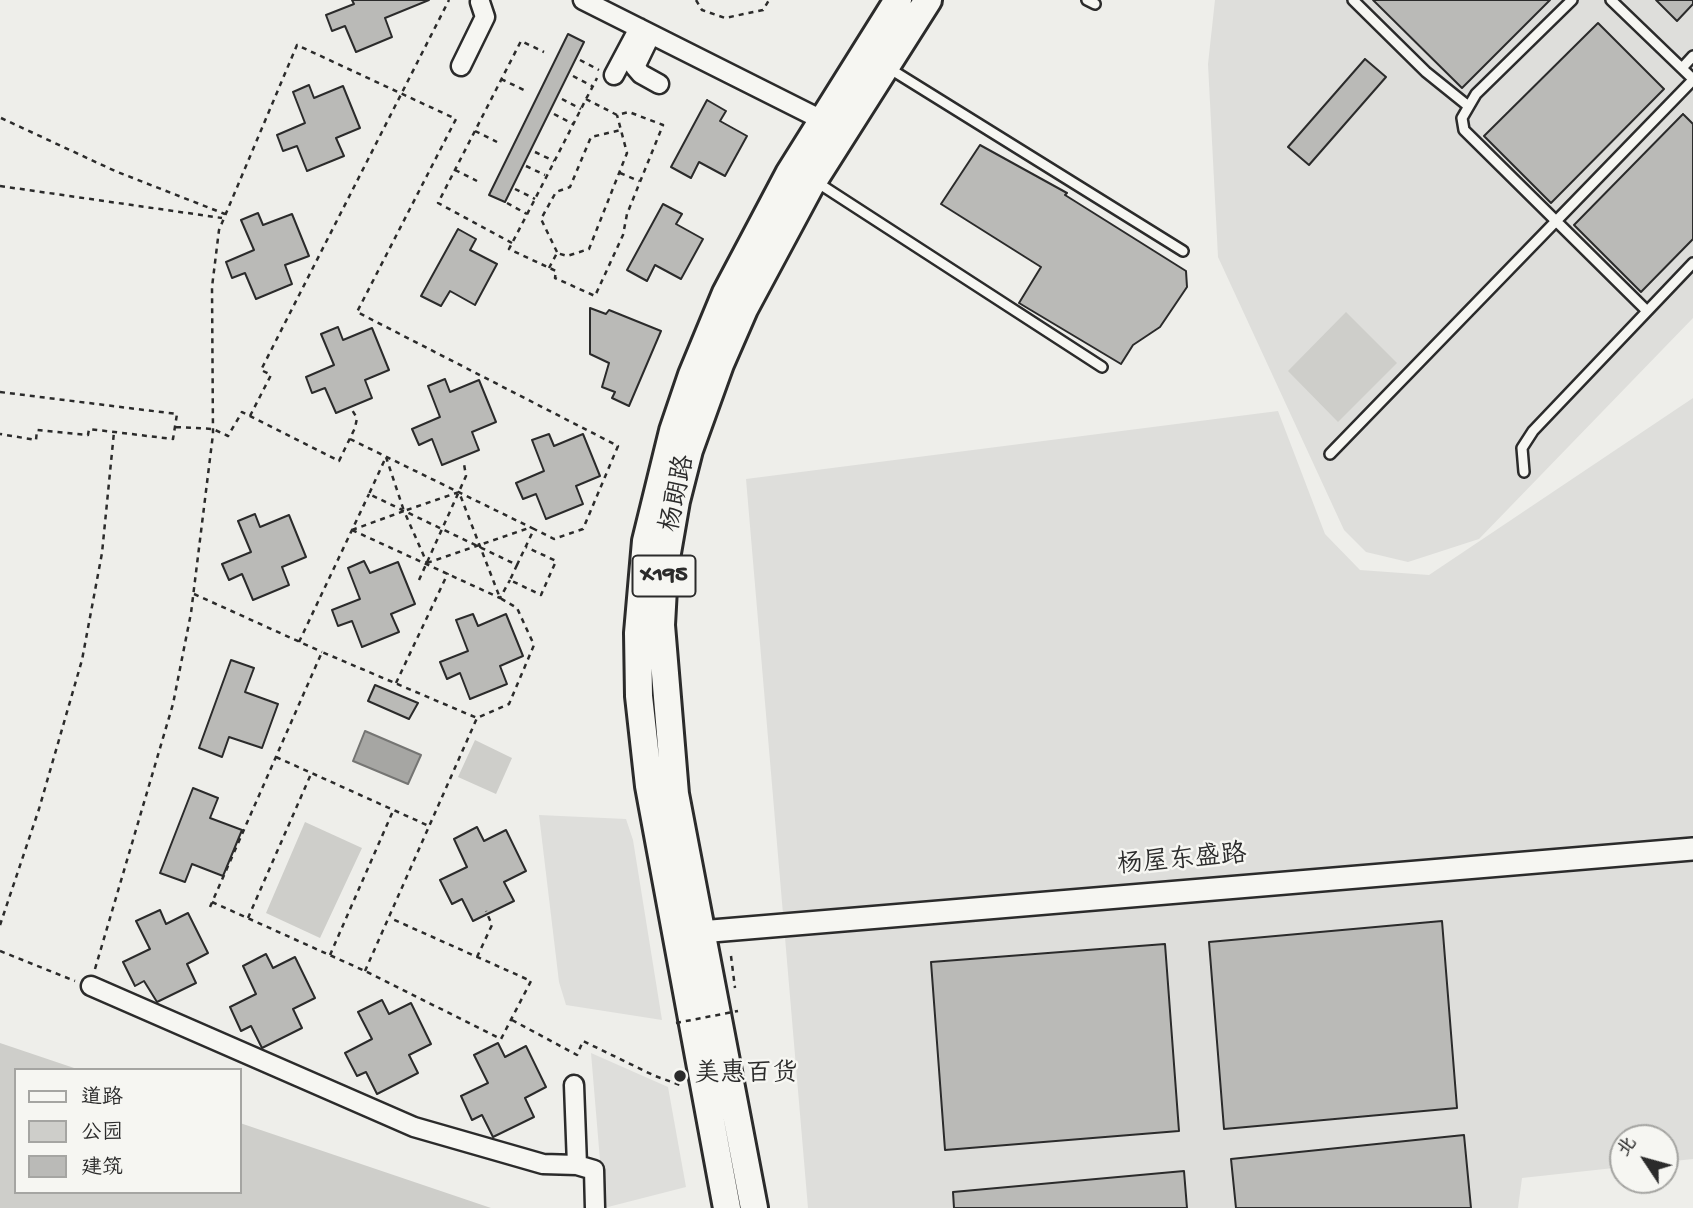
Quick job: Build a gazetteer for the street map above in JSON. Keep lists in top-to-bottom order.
{
  "streets": {
    "main road": ["杨朗路", "X195"],
    "street": ["杨屋东盛路"]
  },
  "crossings": [
    ["杨朗路", "杨屋东盛路"]
  ],
  "places": ["美惠百货"],
  "legend": ["道路", "公园", "建筑"],
  "north": "top left"
}
